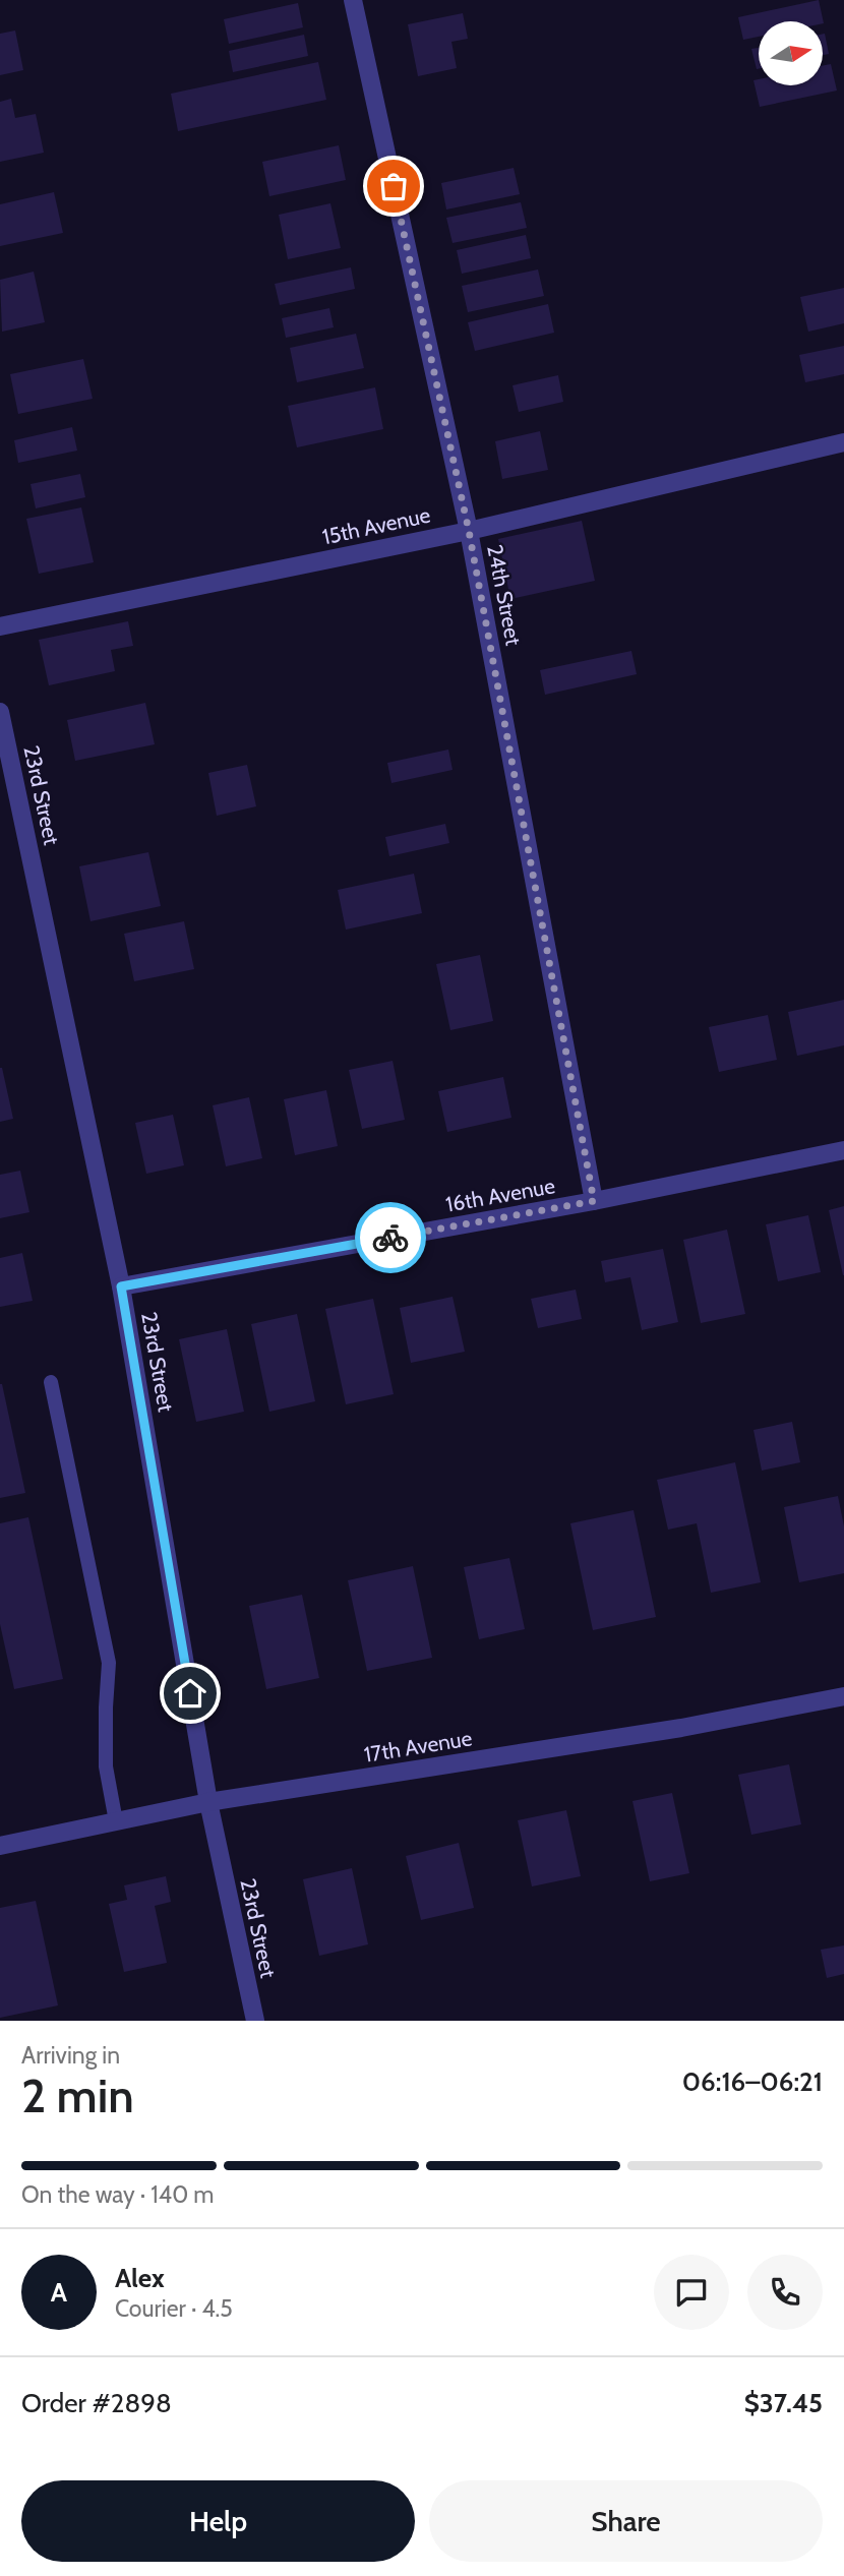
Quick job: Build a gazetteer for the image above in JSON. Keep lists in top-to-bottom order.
{
  "streets": {
    "street": [
      "15th Avenue",
      "24th Street",
      "23rd Street",
      "16th Avenue",
      "17th Avenue"
    ]
  },
  "crossings": [
    ["15th Avenue", "24th Street"],
    ["24th Street", "16th Avenue"],
    ["23rd Street", "16th Avenue"],
    ["23rd Street", "17th Avenue"]
  ],
  "north": "right",
  "page": {
    "heading": ["2 min", "Arriving in", "06:16–06:21"],
    "panel": [
      "Alex",
      "Courier · 4.5",
      "Order #2898",
      "$37.45"
    ],
    "bar": "On the way · 140 m",
    "round": "A",
    "buttons": ["Help", "Share"]
  }
}
